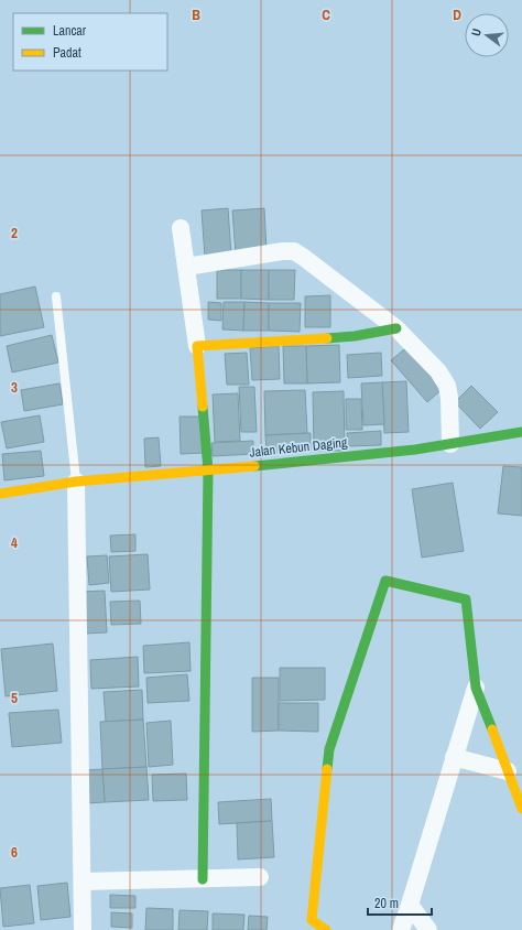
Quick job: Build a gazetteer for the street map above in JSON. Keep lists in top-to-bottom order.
{
  "streets": {
    "street": ["Jalan Kebun Daging"]
  },
  "legend": ["Lancar", "Padat"],
  "scale_bar": "20 m",
  "north": "left",
  "grid": {
    "columns": ["B", "C", "D"],
    "rows": [
      "2",
      "3",
      "4",
      "5",
      "6"
    ]
  }
}
